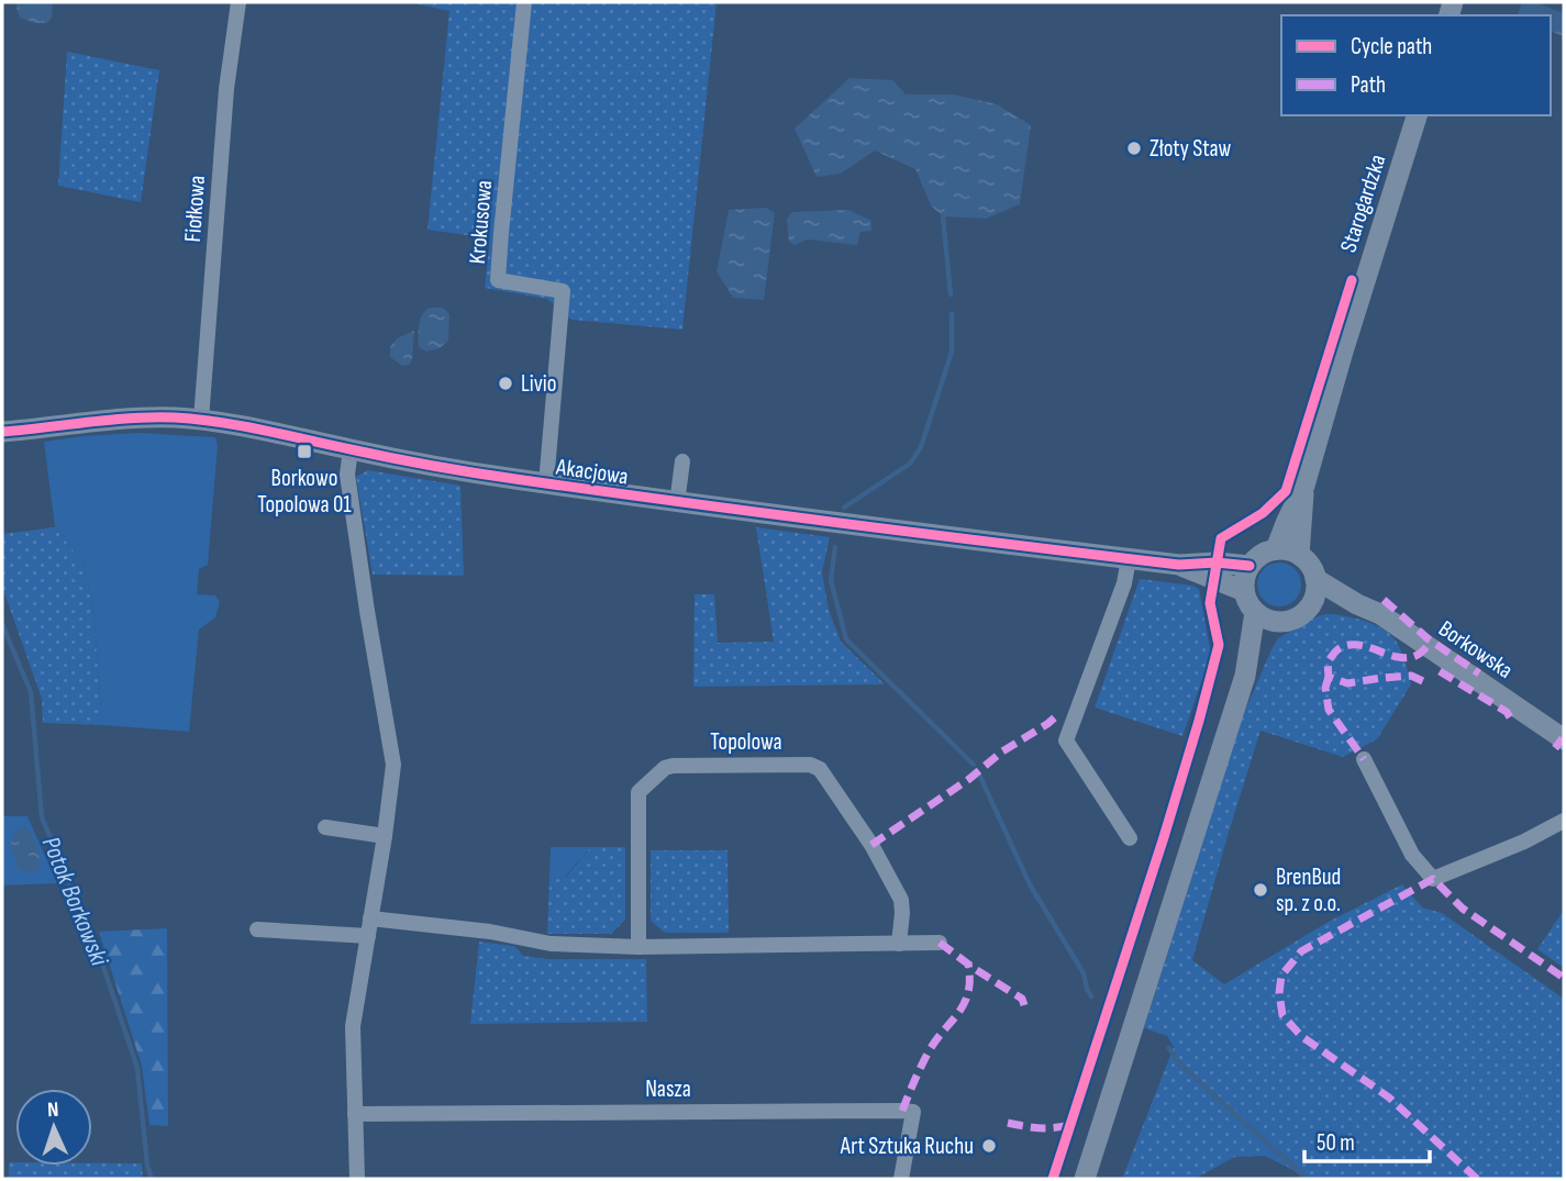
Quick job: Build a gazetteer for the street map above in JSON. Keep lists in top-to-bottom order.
{
  "streets": {
    "street": [
      "Starogardzka",
      "Fiołkowa",
      "Krokusowa",
      "Akacjowa",
      "Borkowska",
      "Topolowa",
      "Nasza"
    ]
  },
  "crossings": [
    ["Starogardzka", "Akacjowa"],
    ["Starogardzka", "Borkowska"],
    ["Fiołkowa", "Akacjowa"],
    ["Krokusowa", "Akacjowa"],
    ["Akacjowa", "Borkowska"]
  ],
  "water": ["Potok Borkowski"],
  "places": {
    "other": [
      "Złoty Staw",
      "Livio",
      "BrenBud sp. z o.o.",
      "Art Sztuka Ruchu"
    ],
    "transit": ["Borkowo Topolowa 01"]
  },
  "legend": ["Cycle path", "Path"],
  "scale_bar": "50 m",
  "north": "top"
}
